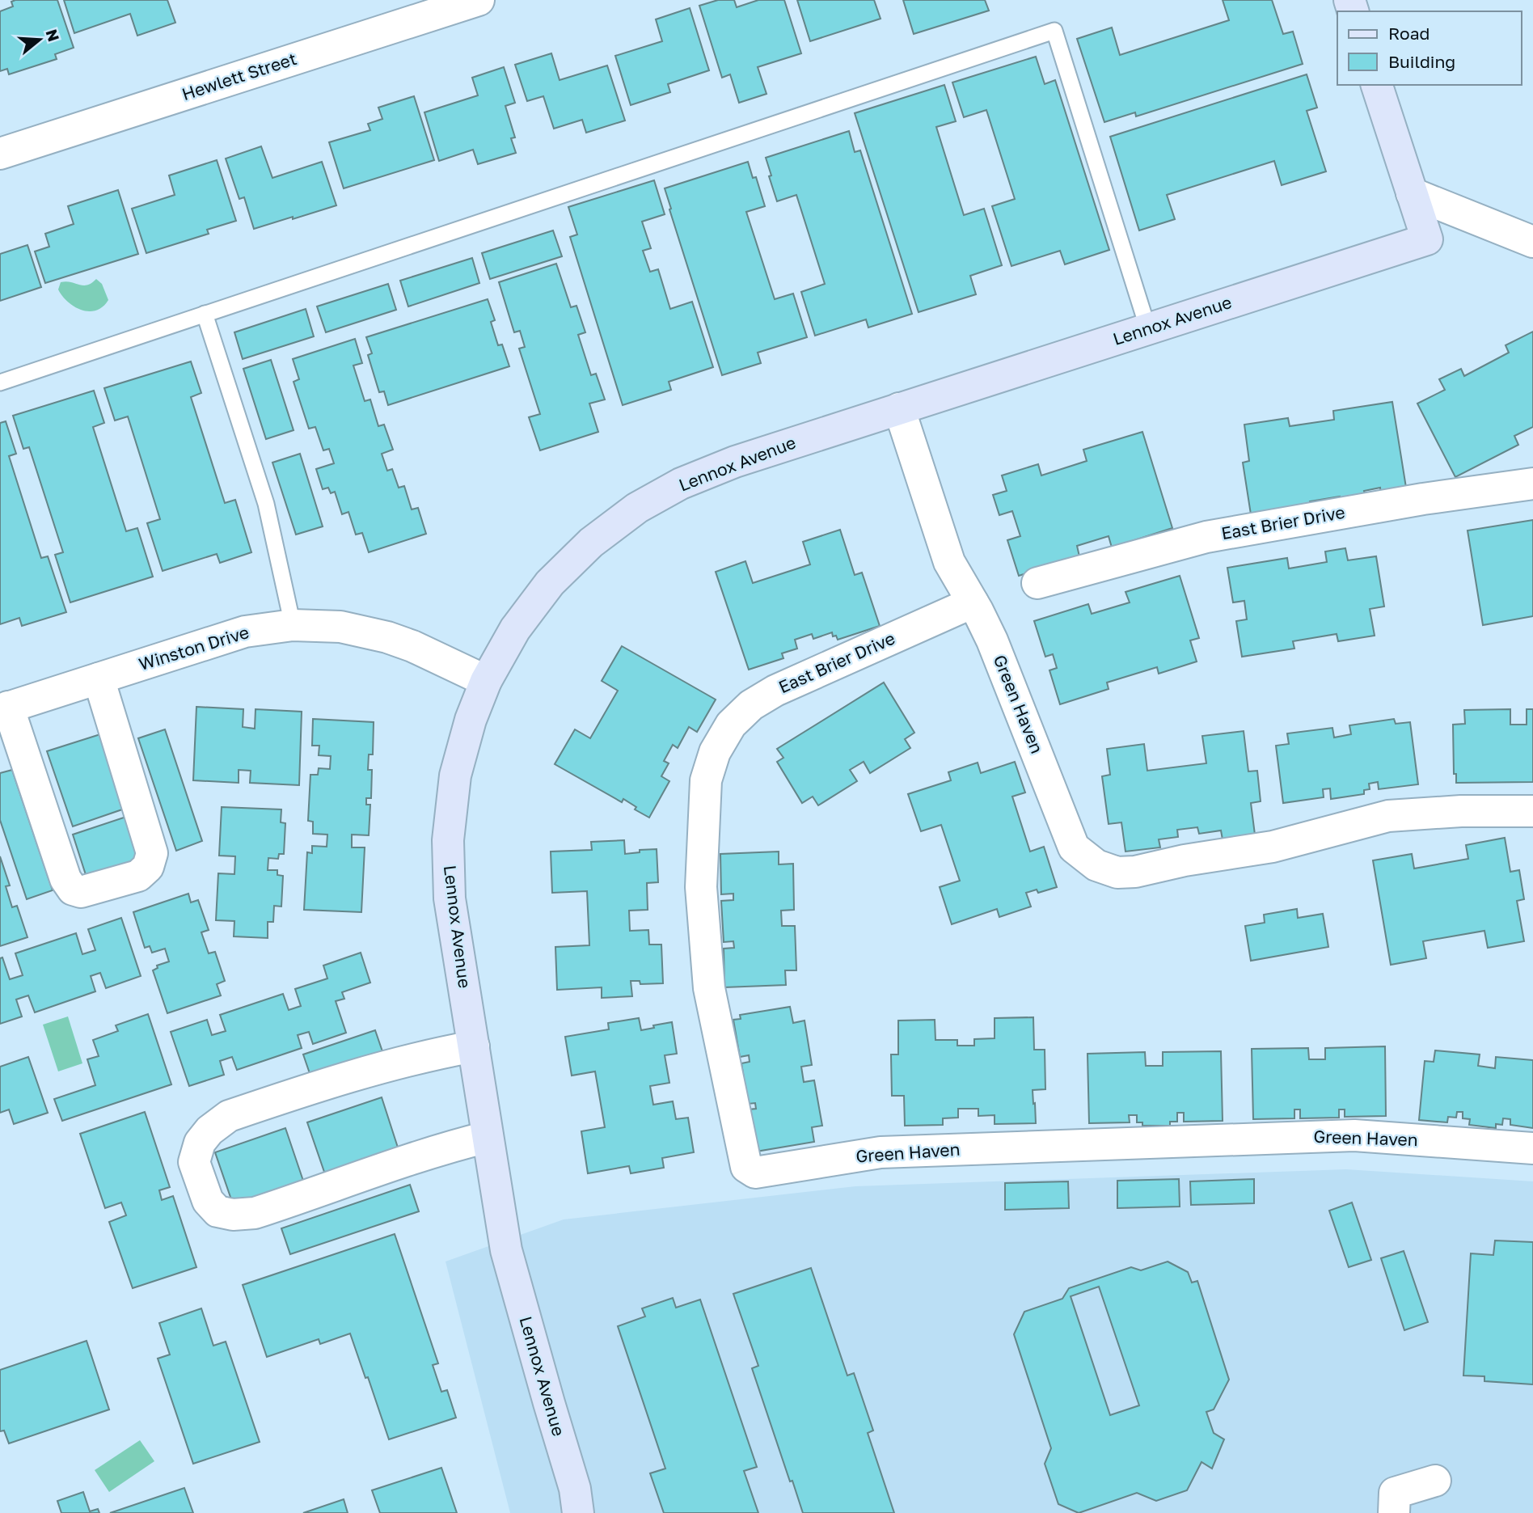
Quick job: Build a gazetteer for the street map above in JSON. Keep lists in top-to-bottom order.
{
  "streets": {
    "street": [
      "Hewlett Street",
      "Lennox Avenue",
      "East Brier Drive",
      "Winston Drive",
      "Green Haven"
    ]
  },
  "crossings": [
    ["Lennox Avenue", "Winston Drive"],
    ["Lennox Avenue", "Green Haven"],
    ["East Brier Drive", "Green Haven"]
  ],
  "legend": ["Road", "Building"],
  "north": "right"
}
